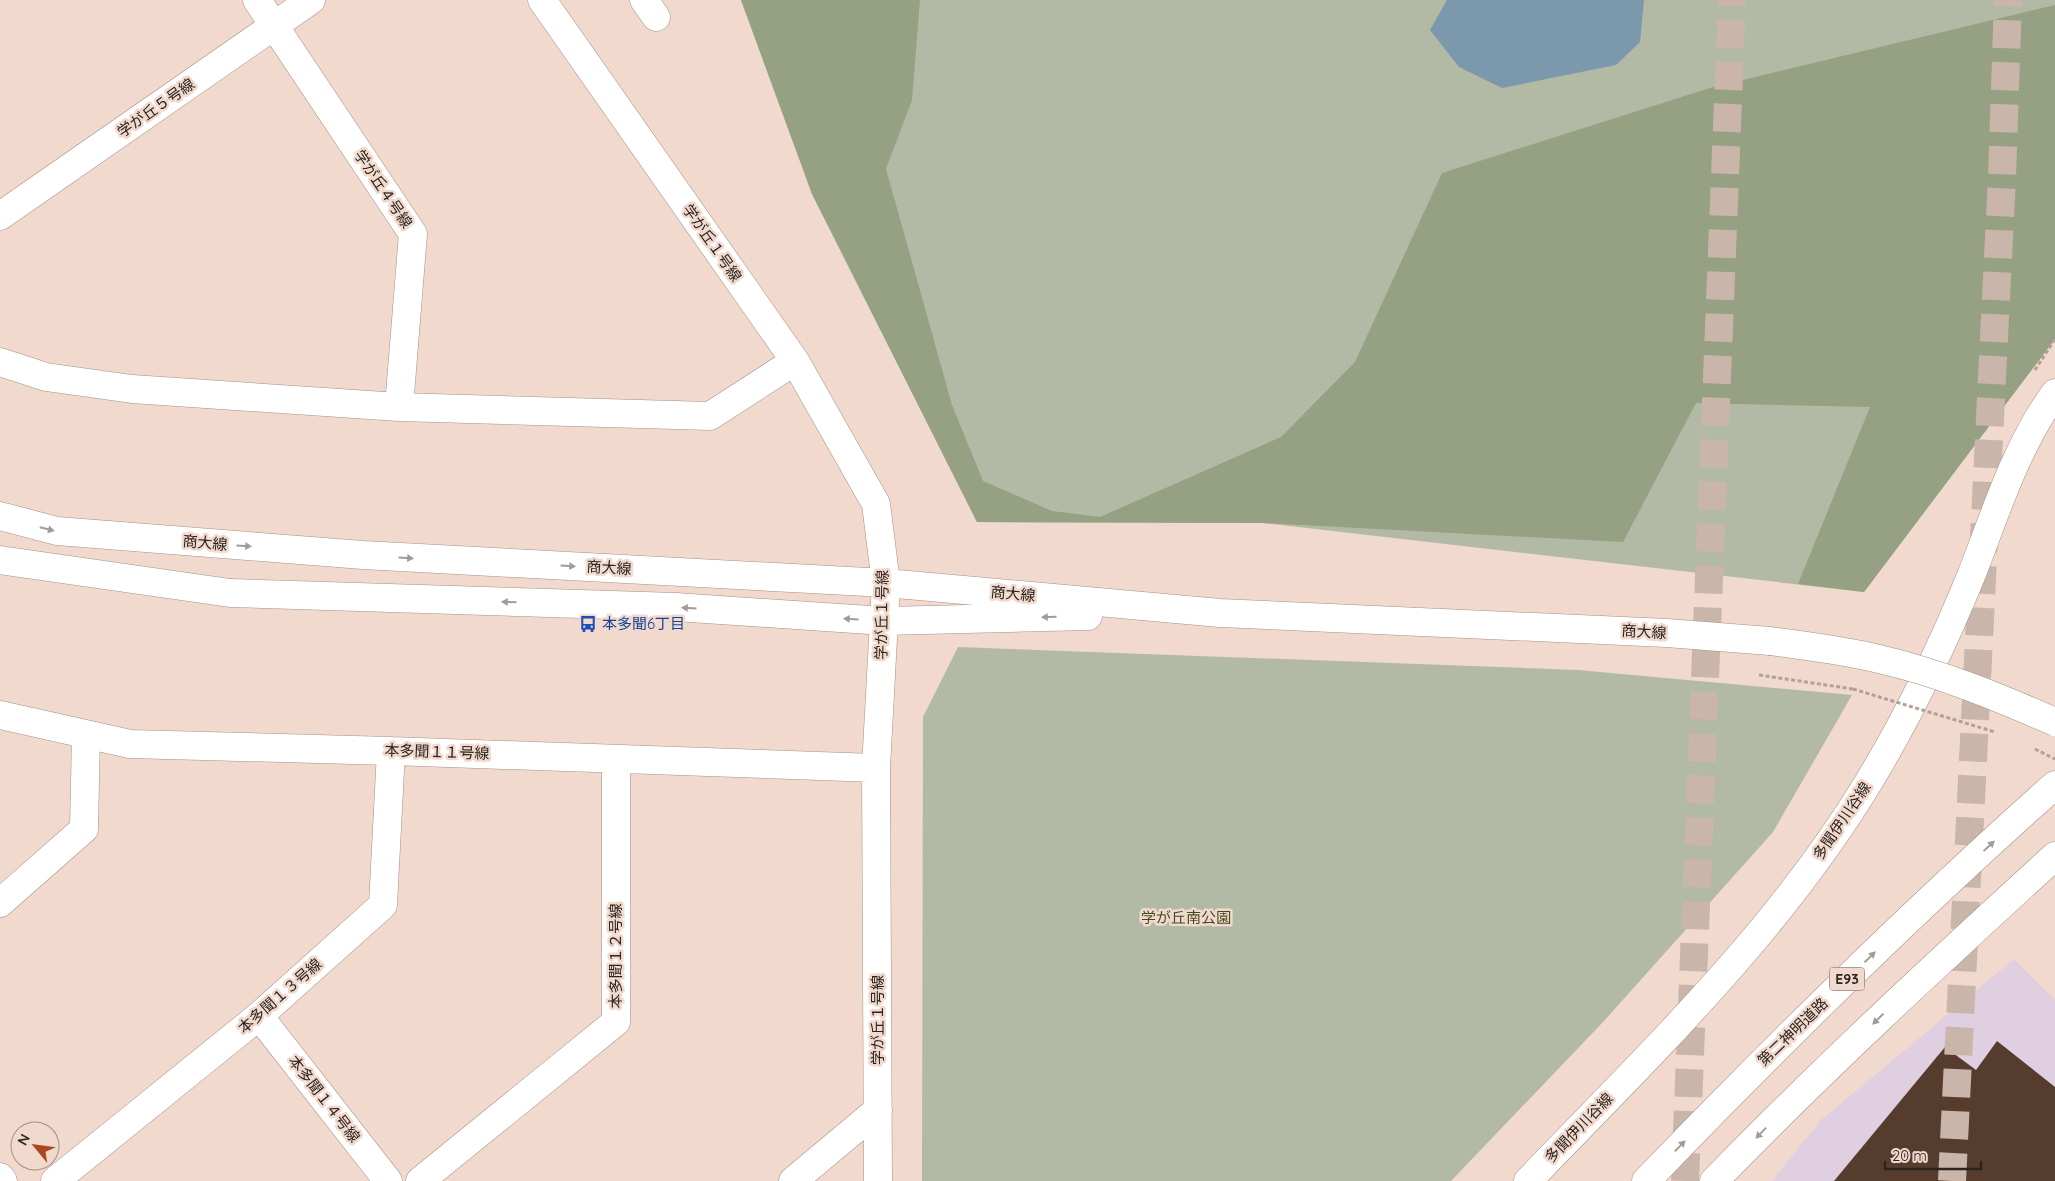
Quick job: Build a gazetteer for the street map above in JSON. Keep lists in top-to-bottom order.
{
  "streets": {
    "main road": [
      "学が丘５号線",
      "学が丘４号線",
      "学が丘１号線",
      "商大線",
      "本多聞１１号線",
      "多聞伊川谷線",
      "本多聞１２号線",
      "E93",
      "本多聞１３号線",
      "第二神明道路",
      "本多聞１４号線"
    ]
  },
  "crossings": [
    ["学が丘５号線", "学が丘４号線"],
    ["学が丘１号線", "商大線"],
    ["学が丘１号線", "本多聞１１号線"],
    ["本多聞１１号線", "本多聞１２号線"],
    ["本多聞１１号線", "本多聞１３号線"],
    ["本多聞１３号線", "本多聞１４号線"]
  ],
  "parks": ["学が丘南公園"],
  "places": {
    "bus stop": ["本多聞6丁目"]
  },
  "scale_bar": "20 m",
  "north": "top left"
}
